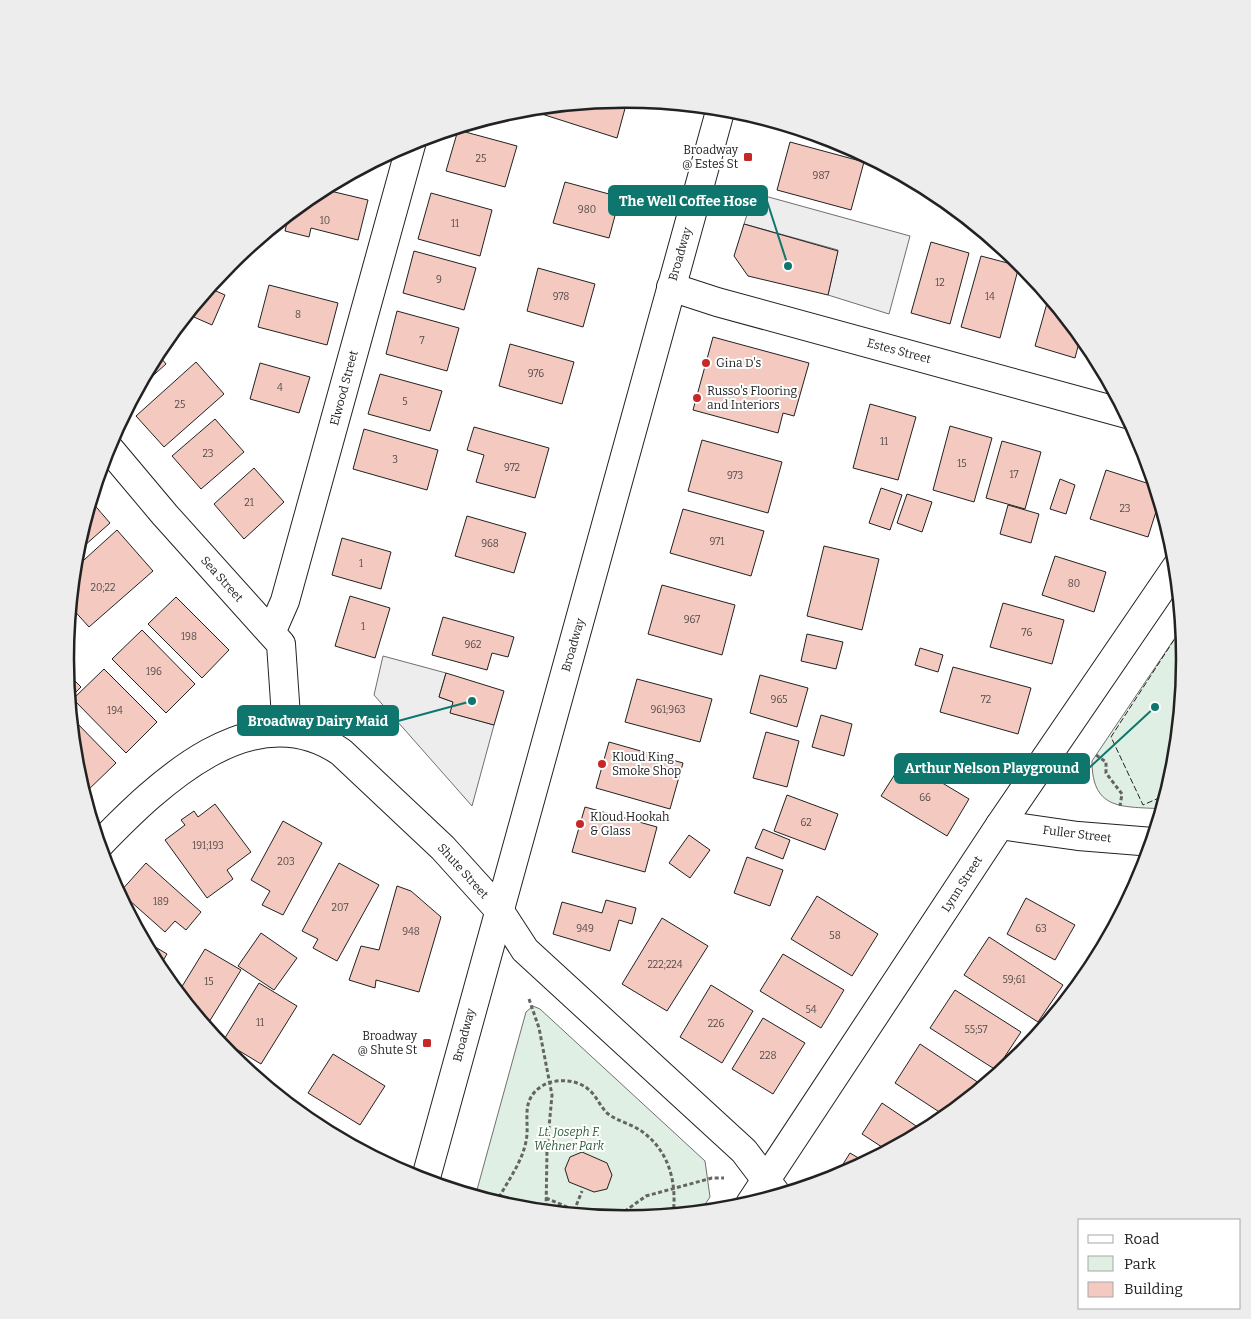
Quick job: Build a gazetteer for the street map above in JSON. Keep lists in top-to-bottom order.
{
  "streets": {
    "main road": [
      "Broadway",
      "Estes Street",
      "Elwood Street",
      "Sea Street",
      "Fuller Street",
      "Shute Street",
      "Lynn Street"
    ]
  },
  "crossings": [
    ["Broadway", "Estes Street"],
    ["Broadway", "Shute Street"],
    ["Elwood Street", "Sea Street"],
    ["Sea Street", "Shute Street"],
    ["Fuller Street", "Lynn Street"],
    ["Shute Street", "Lynn Street"]
  ],
  "parks": ["Lt. Joseph F. Wehner Park"],
  "places": {
    "transit": ["Broadway @ Estes St", "Broadway @ Shute St"],
    "other": [
      "The Well Coffee Hose",
      "Gina D's",
      "Russo's Flooring and Interiors",
      "Broadway Dairy Maid",
      "Arthur Nelson Playground",
      "Kloud King Smoke Shop",
      "Kloud Hookah & Glass"
    ]
  },
  "house_numbers": [
    "25",
    "987",
    "980",
    "10",
    "11",
    "9",
    "12",
    "978",
    "14",
    "8",
    "7",
    "976",
    "4",
    "5",
    "25",
    "11",
    "23",
    "3",
    "15",
    "972",
    "17",
    "973",
    "21",
    "23",
    "971",
    "968",
    "1",
    "80",
    "20;22",
    "967",
    "1",
    "76",
    "198",
    "962",
    "196",
    "965",
    "72",
    "961;963",
    "194",
    "66",
    "62",
    "191;193",
    "203",
    "189",
    "207",
    "949",
    "63",
    "948",
    "58",
    "222;224",
    "59;61",
    "15",
    "54",
    "11",
    "226",
    "55;57",
    "228"
  ],
  "legend": ["Road", "Park", "Building"]
}
